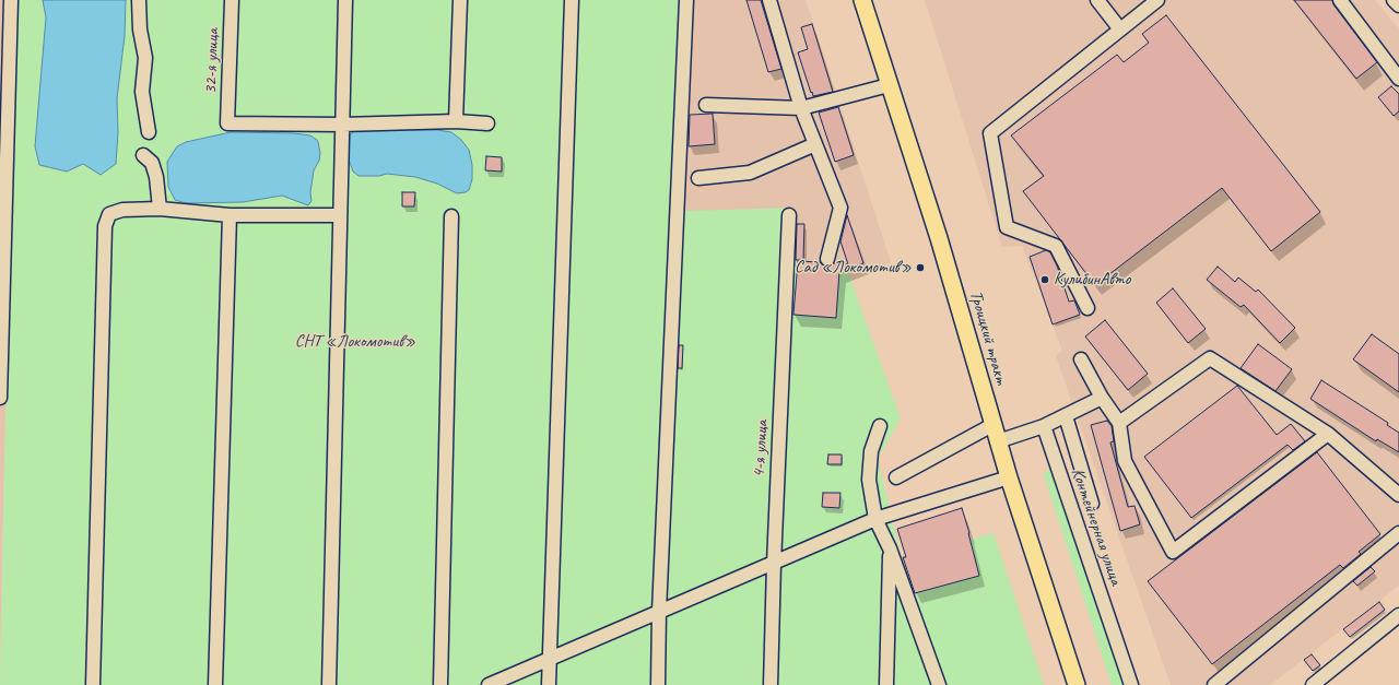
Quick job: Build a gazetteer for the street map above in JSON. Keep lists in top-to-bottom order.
{
  "streets": {
    "main road": ["Троицкий тракт"],
    "street": ["32-я улица", "4-я улица", "Контейнерная улица"]
  },
  "parks": ["СНТ «Локомотив»"],
  "places": ["Сад «Локомотив»", "КулибинАвто"]
}
